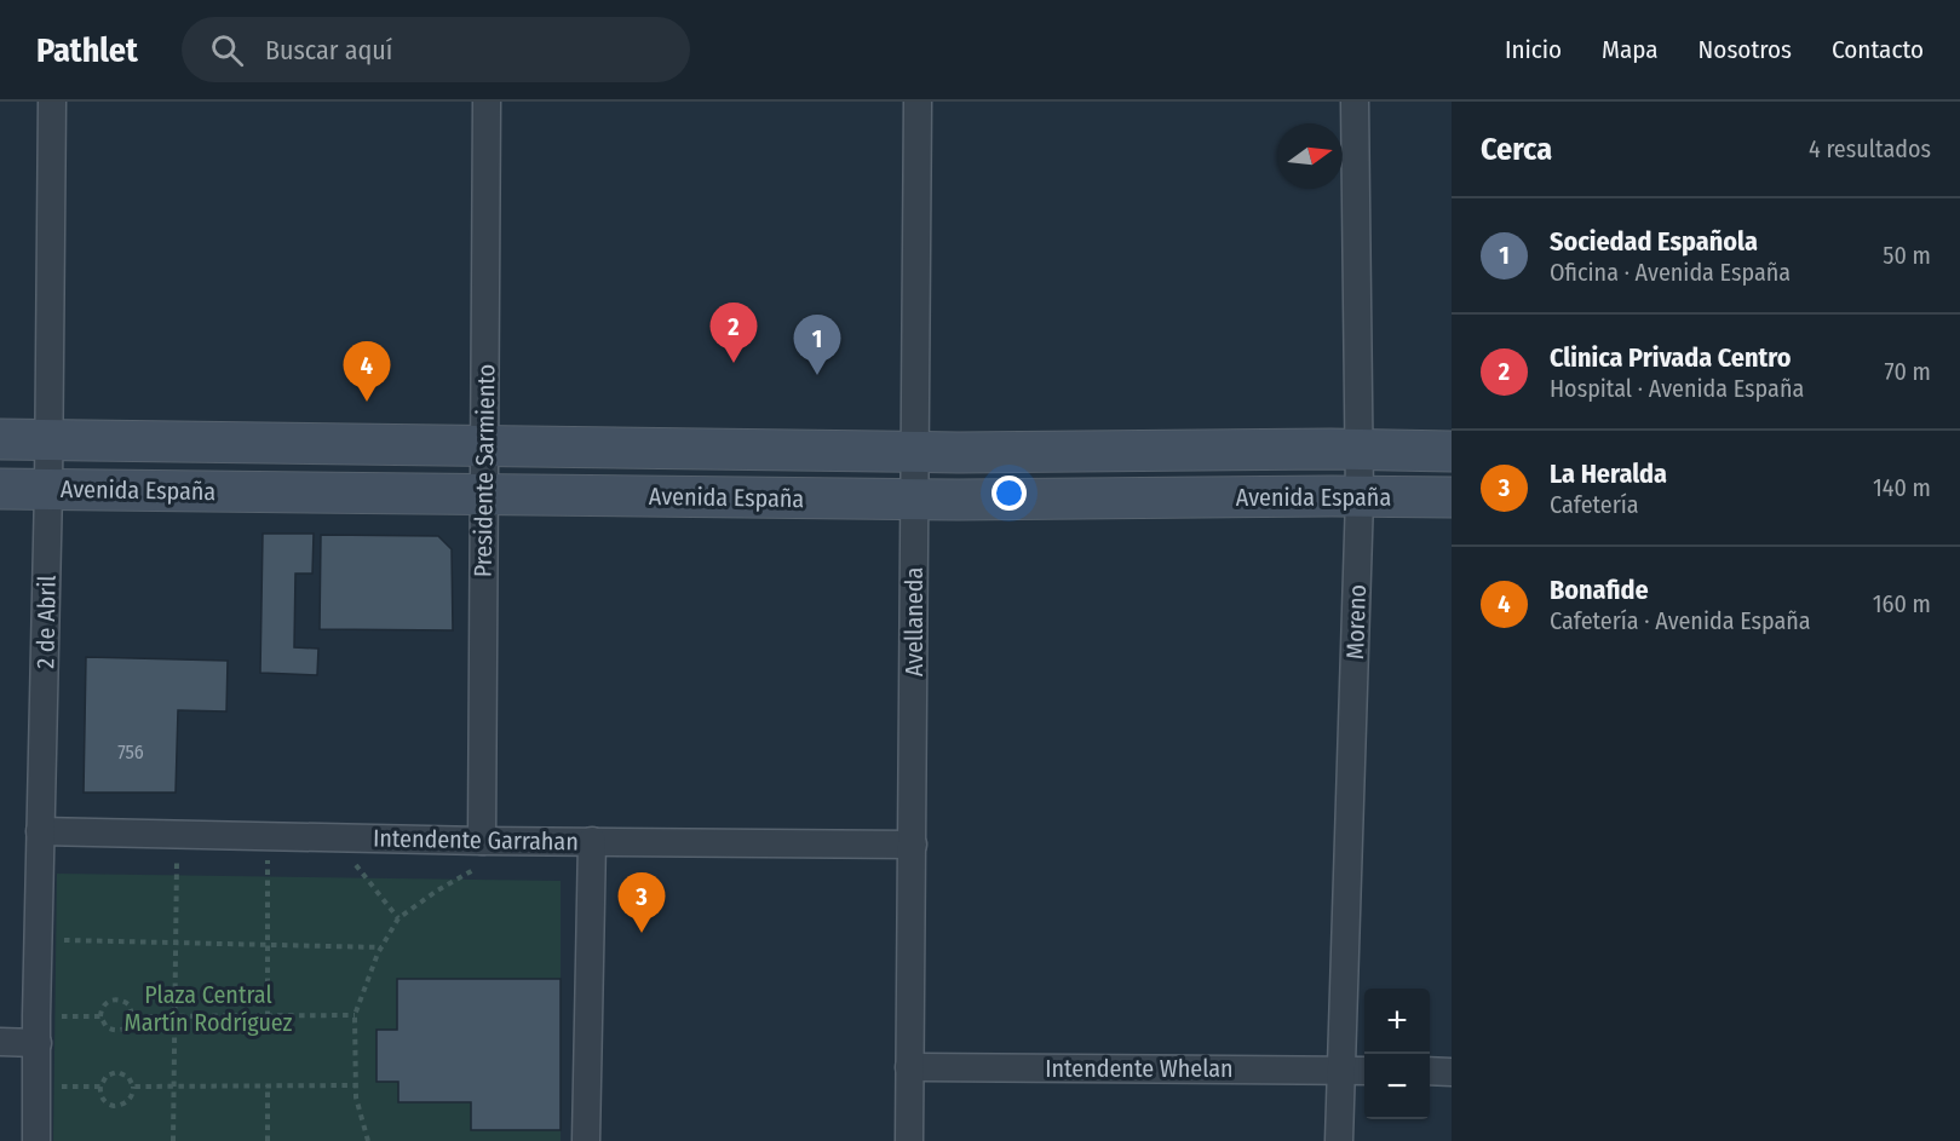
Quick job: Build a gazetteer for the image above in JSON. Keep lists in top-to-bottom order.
{
  "streets": {
    "main road": ["Avenida España"],
    "street": [
      "Presidente Sarmiento",
      "2 de Abril",
      "Avellaneda",
      "Moreno",
      "Intendente Garrahan",
      "Intendente Whelan"
    ]
  },
  "crossings": [
    ["Presidente Sarmiento", "Avenida España"],
    ["Presidente Sarmiento", "Intendente Garrahan"],
    ["Avenida España", "2 de Abril"],
    ["Avenida España", "Avellaneda"],
    ["Avenida España", "Moreno"],
    ["2 de Abril", "Intendente Garrahan"],
    ["Avellaneda", "Intendente Garrahan"],
    ["Avellaneda", "Intendente Whelan"],
    ["Moreno", "Intendente Whelan"]
  ],
  "parks": ["Plaza Central Martín Rodríguez"],
  "house_numbers": ["756"],
  "north": "right",
  "page": {
    "header": "Pathlet",
    "search": "Buscar aquí",
    "nav": [
      "Inicio",
      "Mapa",
      "Nosotros",
      "Contacto"
    ],
    "heading": ["Cerca", "4 resultados"],
    "list": [
      {
        "mark": "1",
        "name": "Sociedad Española",
        "note": "Oficina · Avenida España",
        "value": "50 m"
      },
      {
        "mark": "2",
        "name": "Clinica Privada Centro",
        "note": "Hospital · Avenida España",
        "value": "70 m"
      },
      {
        "mark": "3",
        "name": "La Heralda",
        "note": "Cafetería",
        "value": "140 m"
      },
      {
        "mark": "4",
        "name": "Bonafide",
        "note": "Cafetería · Avenida España",
        "value": "160 m"
      }
    ],
    "pins": [
      "2",
      "1",
      "4",
      "3"
    ],
    "map_buttons": ["+", "−"]
  }
}
